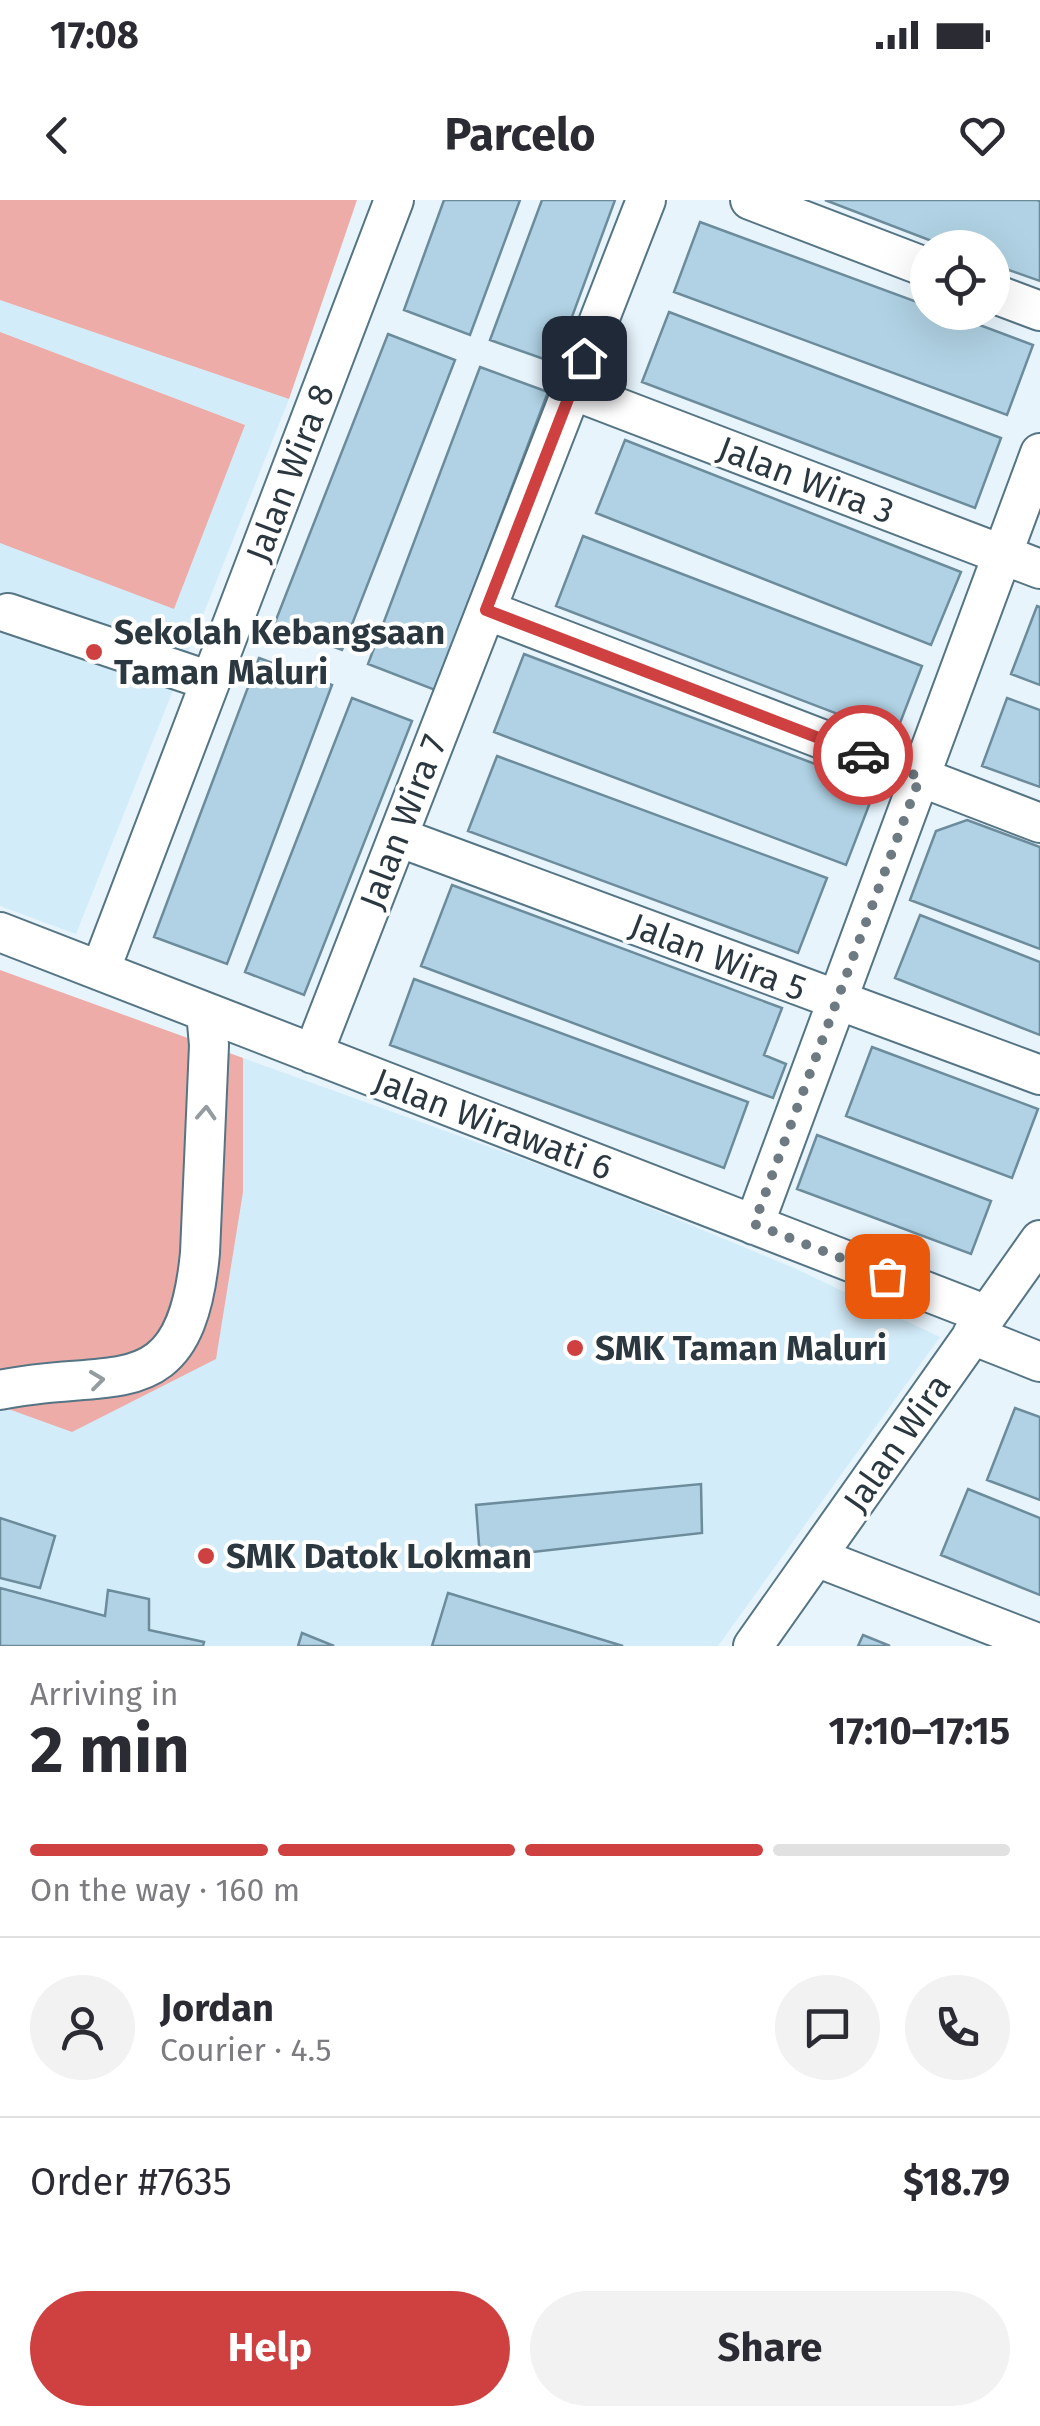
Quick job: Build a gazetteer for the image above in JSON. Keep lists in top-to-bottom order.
{
  "streets": {
    "street": [
      "Jalan Wira 8",
      "Jalan Wira 3",
      "Jalan Wira 7",
      "Jalan Wira 5",
      "Jalan Wirawati 6",
      "Jalan Wira"
    ]
  },
  "crossings": [
    ["Jalan Wira 8", "Jalan Wirawati 6"],
    ["Jalan Wira 3", "Jalan Wira 7"],
    ["Jalan Wira 7", "Jalan Wira 5"],
    ["Jalan Wira 7", "Jalan Wirawati 6"],
    ["Jalan Wirawati 6", "Jalan Wira"]
  ],
  "places": ["Sekolah Kebangsaan Taman Maluri", "SMK Taman Maluri", "SMK Datok Lokman"],
  "page": {
    "status": "17:08",
    "header": "Parcelo",
    "heading": ["2 min", "Arriving in", "17:10–17:15"],
    "panel": [
      "Jordan",
      "Courier · 4.5",
      "Order #7635",
      "$18.79"
    ],
    "bar": "On the way · 160 m",
    "buttons": ["Help", "Share"]
  }
}
